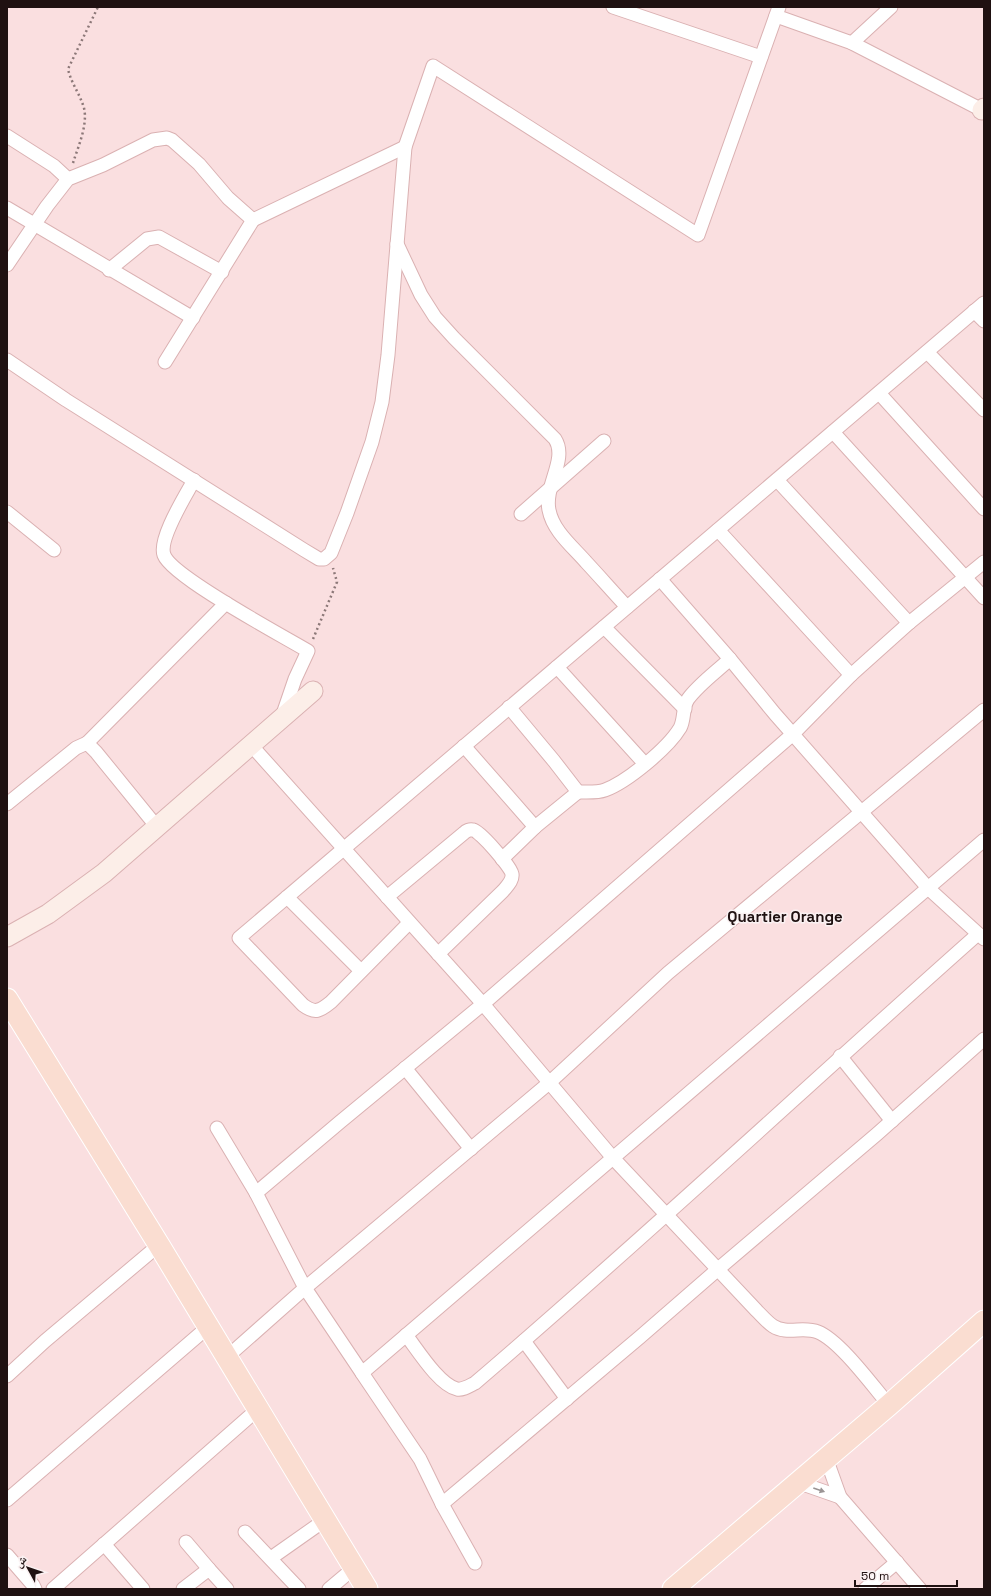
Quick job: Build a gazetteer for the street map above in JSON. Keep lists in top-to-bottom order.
{
  "districts": ["Quartier Orange"],
  "scale_bar": "50 m",
  "north": "top left"
}
